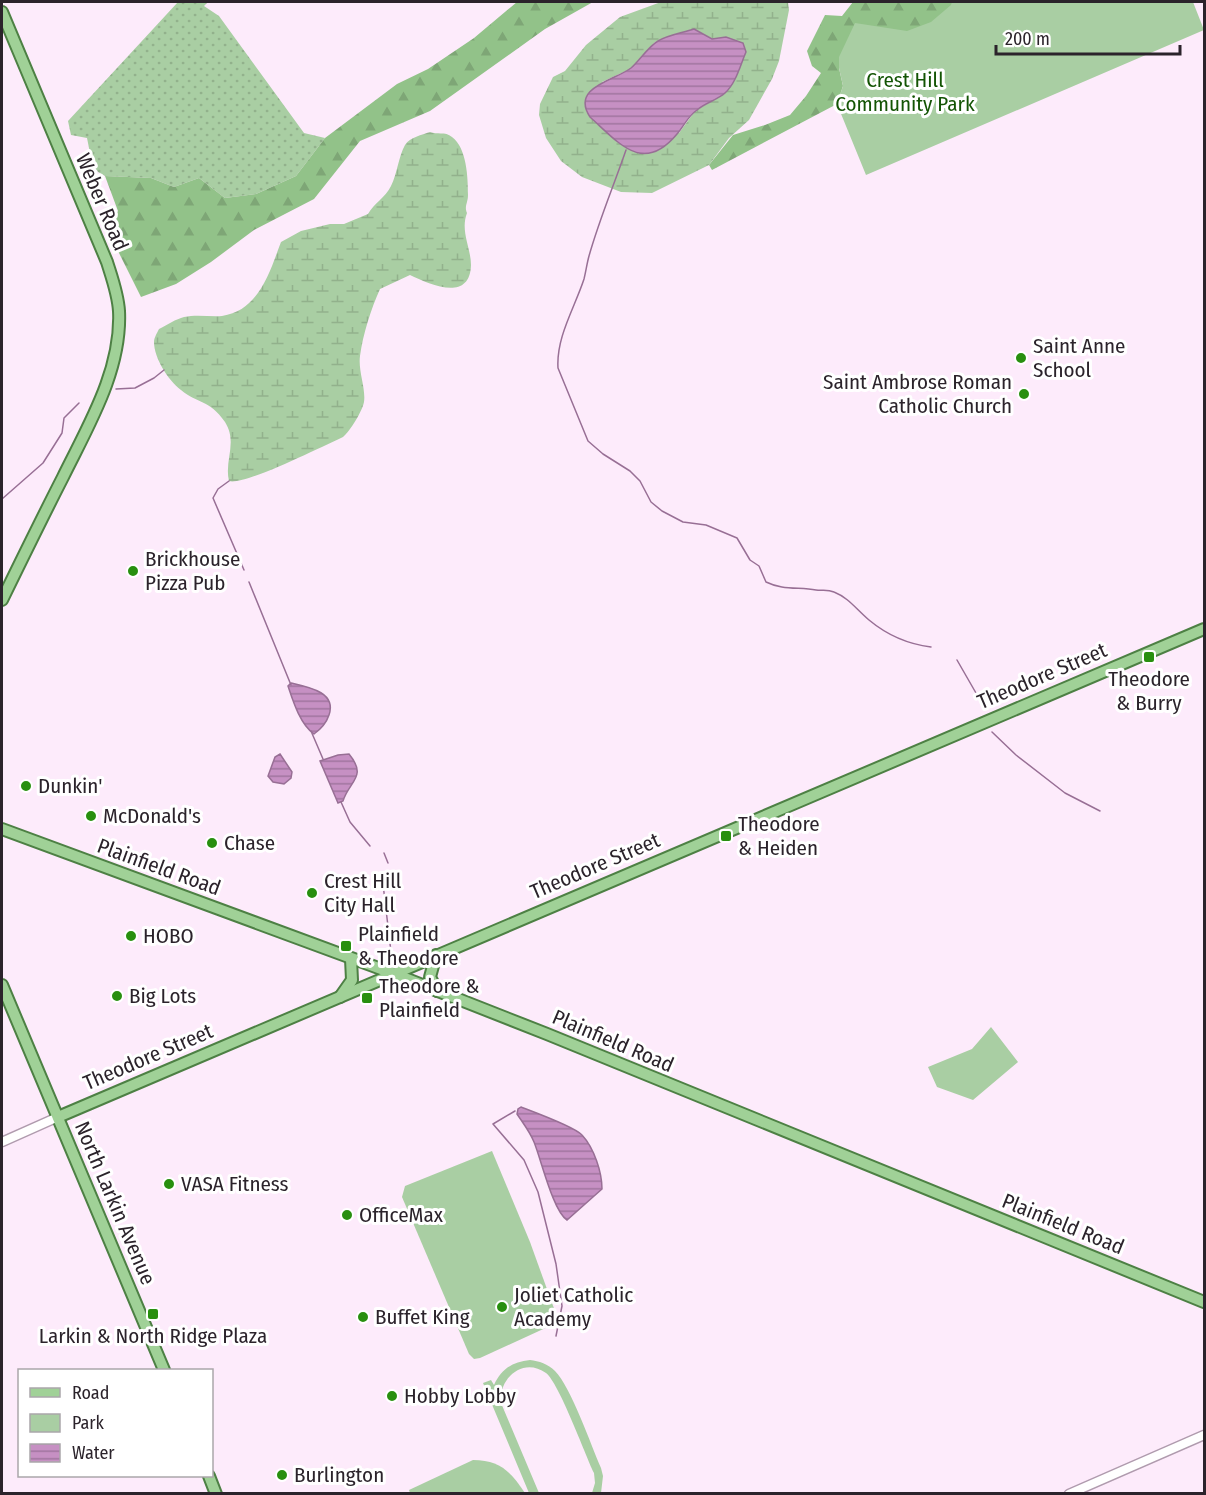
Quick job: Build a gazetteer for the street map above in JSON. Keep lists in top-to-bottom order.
{
  "streets": {
    "main road": [
      "Weber Road",
      "Theodore Street",
      "Plainfield Road",
      "North Larkin Avenue"
    ]
  },
  "crossings": [
    ["Theodore Street", "Plainfield Road"],
    ["Theodore Street", "North Larkin Avenue"]
  ],
  "parks": ["Crest Hill Community Park"],
  "places": {
    "other": [
      "Saint Anne School",
      "Saint Ambrose Roman Catholic Church",
      "Brickhouse Pizza Pub",
      "Dunkin'",
      "McDonald's",
      "Chase",
      "Crest Hill City Hall",
      "HOBO",
      "Big Lots",
      "VASA Fitness",
      "OfficeMax",
      "Joliet Catholic Academy",
      "Buffet King",
      "Hobby Lobby",
      "Burlington"
    ],
    "transit": [
      "Theodore & Burry",
      "Theodore & Heiden",
      "Plainfield & Theodore",
      "Theodore & Plainfield",
      "Larkin & North Ridge Plaza"
    ]
  },
  "legend": ["Road", "Park", "Water"],
  "scale_bar": "200 m"
}
